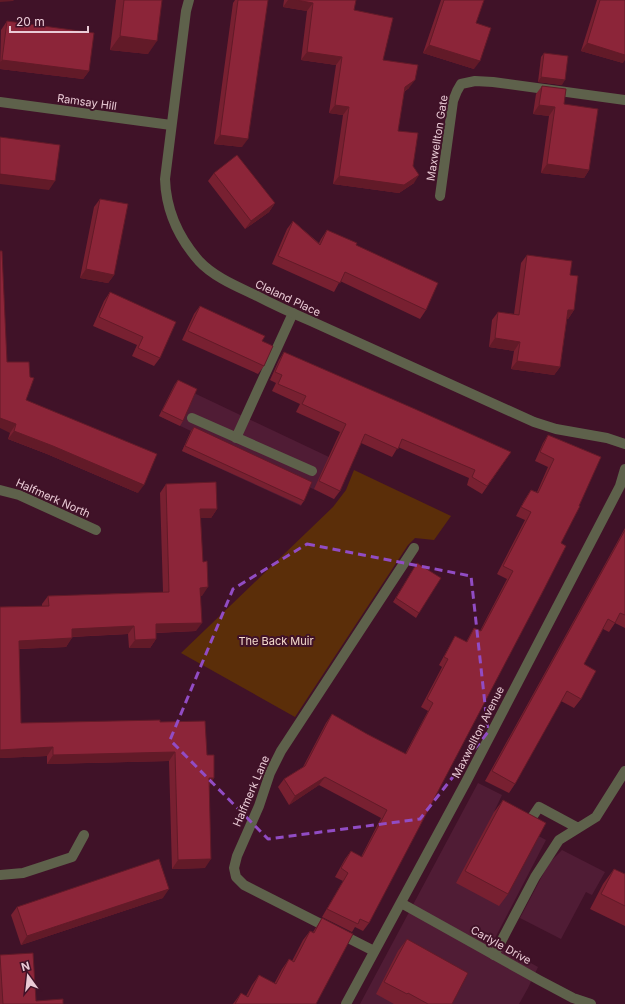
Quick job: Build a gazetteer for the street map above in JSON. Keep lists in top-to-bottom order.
{
  "streets": {
    "street": [
      "Ramsay Hill",
      "Maxwellton Gate",
      "Cleland Place",
      "Halfmerk North",
      "Maxwellton Avenue",
      "Halfmerk Lane",
      "Carlyle Drive"
    ]
  },
  "crossings": [
    ["Ramsay Hill", "Cleland Place"],
    ["Maxwellton Avenue", "Halfmerk Lane"],
    ["Maxwellton Avenue", "Carlyle Drive"]
  ],
  "parks": ["The Back Muir"],
  "scale_bar": "20 m",
  "north": "top"
}
